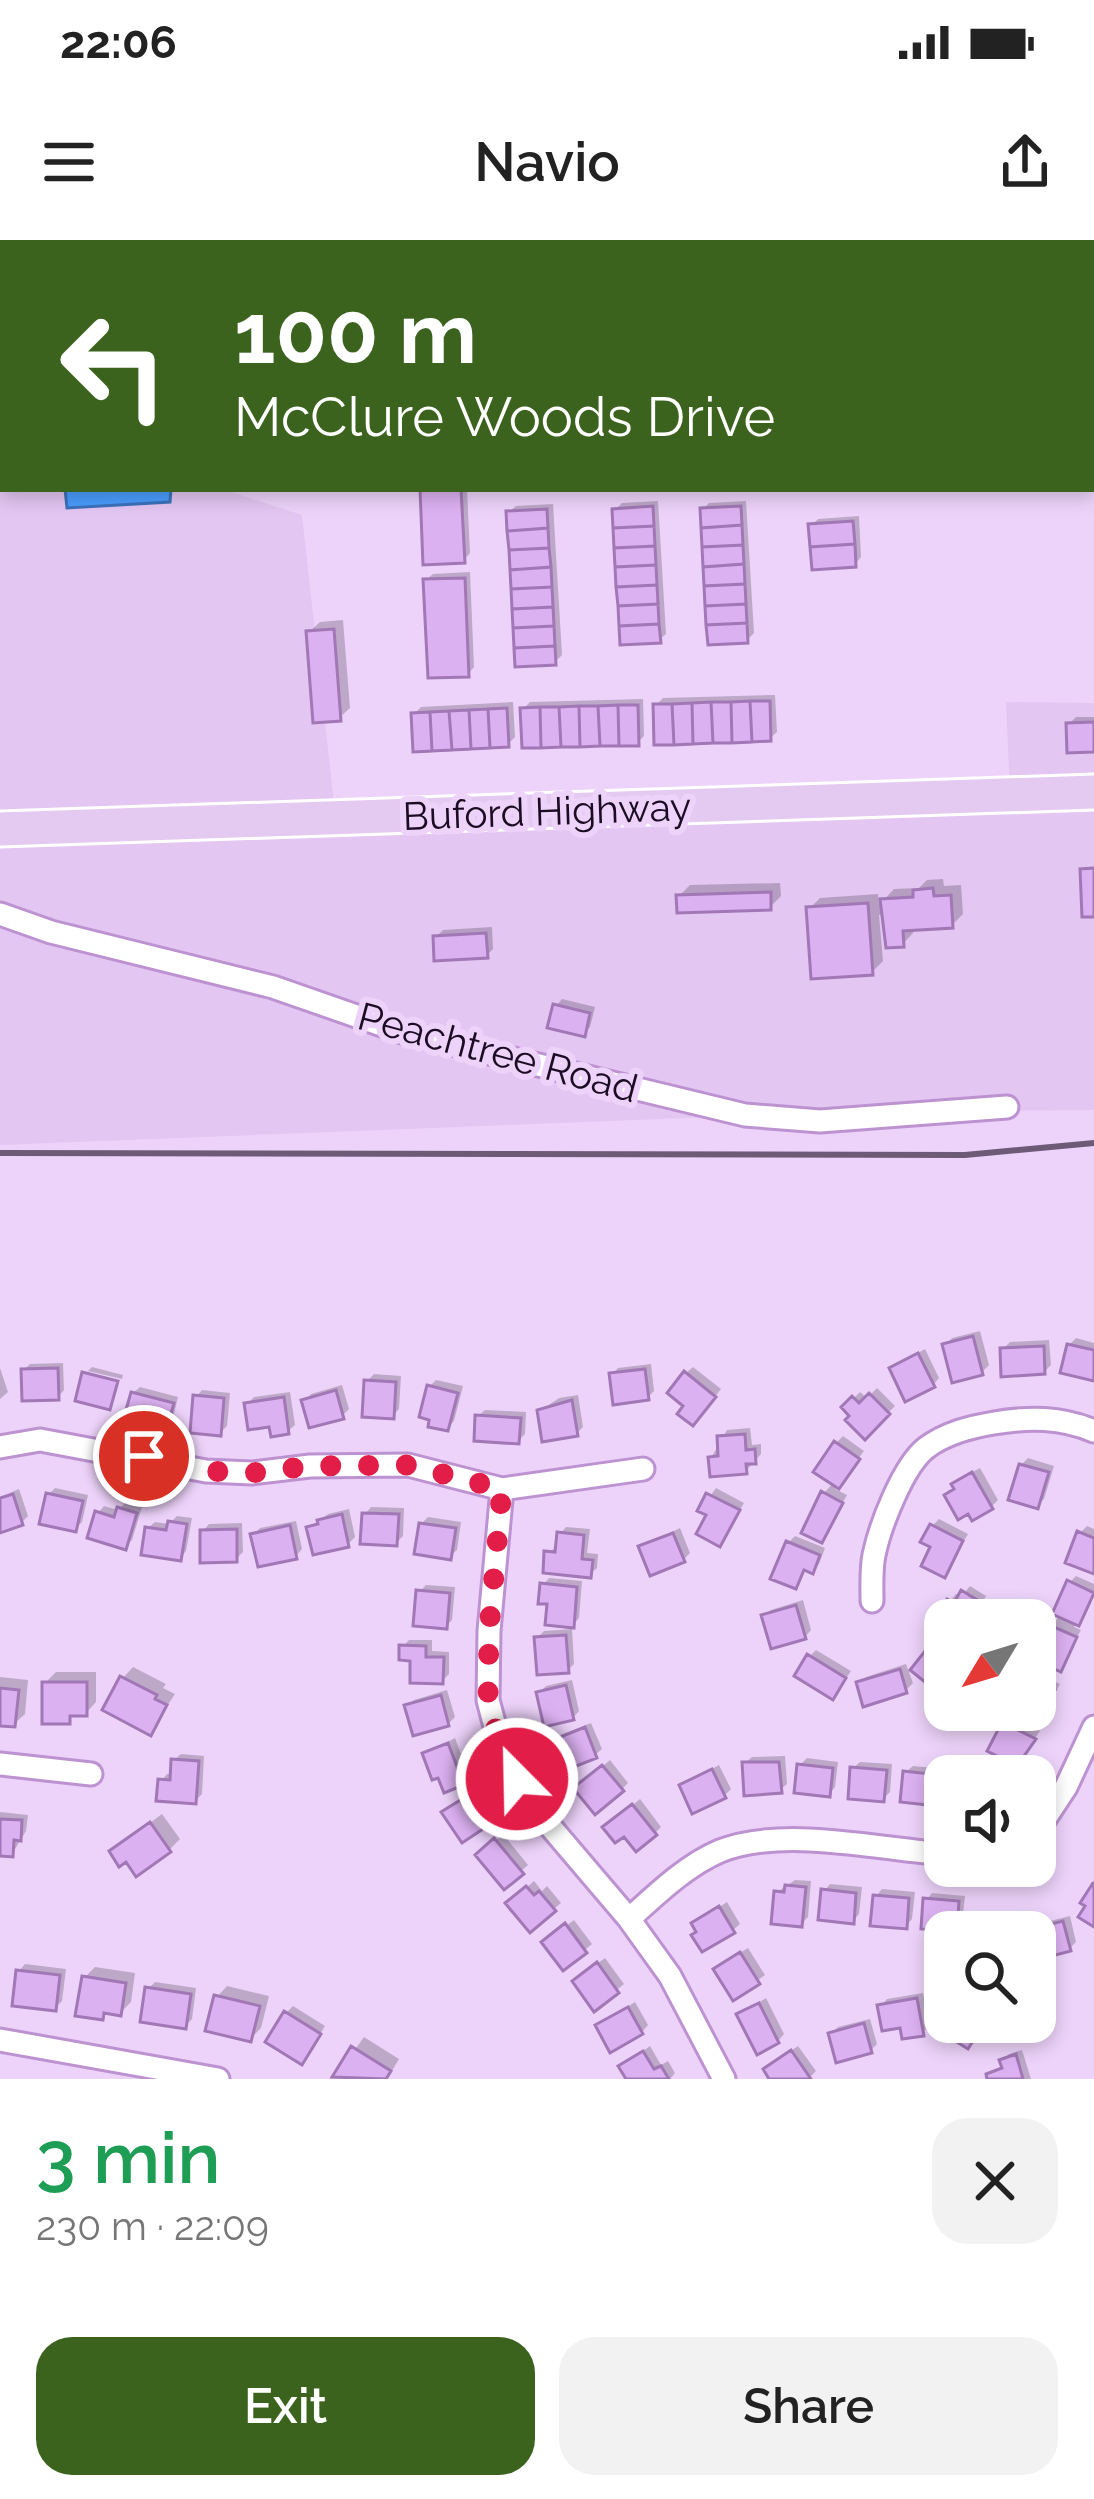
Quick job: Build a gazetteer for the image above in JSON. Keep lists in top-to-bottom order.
{
  "streets": {
    "main road": ["Buford Highway"],
    "street": ["Peachtree Road"]
  },
  "north": "bottom left",
  "page": {
    "status": "22:06",
    "header": "Navio",
    "turn": ["100 m", "McClure Woods Drive"],
    "heading": ["3 min", "230 m · 22:09"],
    "buttons": ["Exit", "Share"]
  }
}
